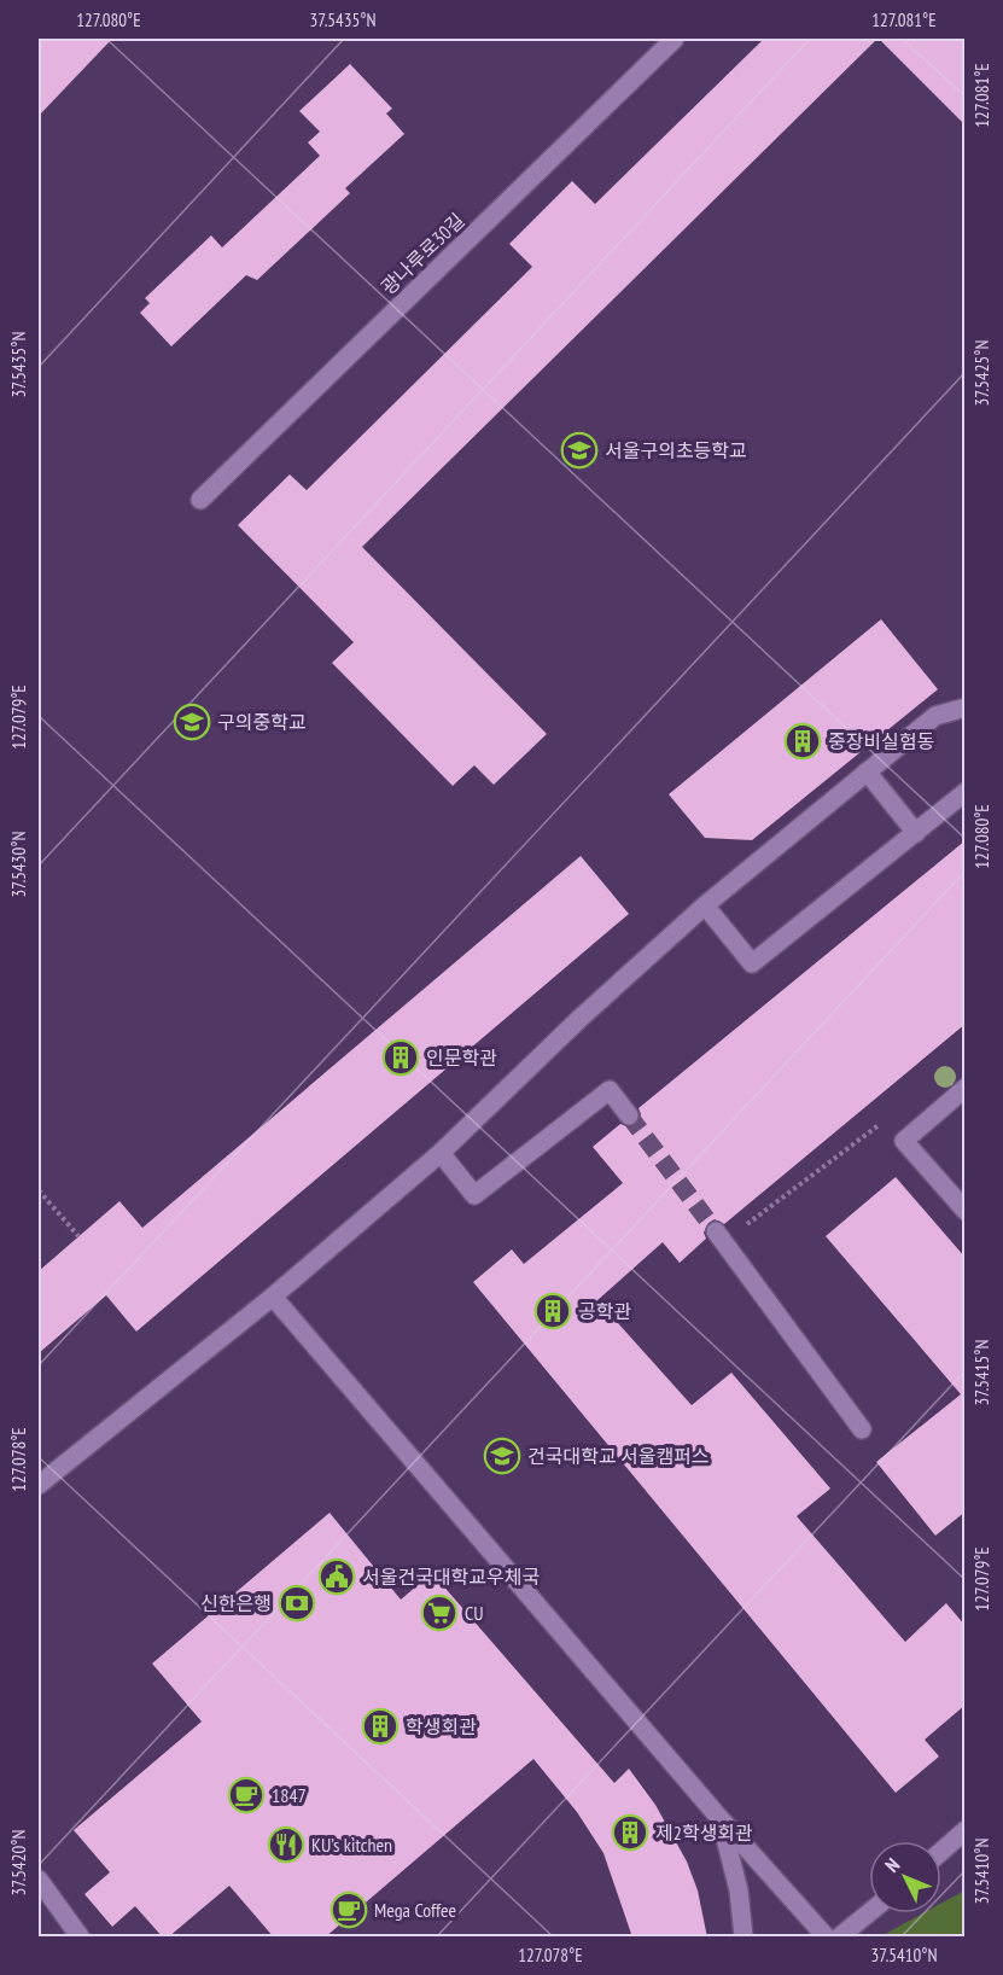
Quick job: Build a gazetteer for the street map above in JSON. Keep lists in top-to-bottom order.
{
  "streets": {
    "street": ["광나루로30길"]
  },
  "places": {
    "school or university": ["서울구의초등학교", "구의중학교", "건국대학교 서울캠퍼스"],
    "building": [
      "중장비실험동",
      "인문학관",
      "공학관",
      "학생회관",
      "제2학생회관"
    ],
    "public building": ["서울건국대학교우체국"],
    "bank": ["신한은행"],
    "supermarket": ["CU"],
    "cafe": ["1847", "Mega Coffee"],
    "restaurant": ["KU’s kitchen"]
  },
  "north": "top left",
  "coordinates": [
    "127.080°E",
    "37.5435°N",
    "127.081°E",
    "37.5425°N",
    "127.079°E",
    "37.5430°N",
    "37.5415°N",
    "127.078°E",
    "37.5420°N",
    "37.5410°N"
  ]
}
